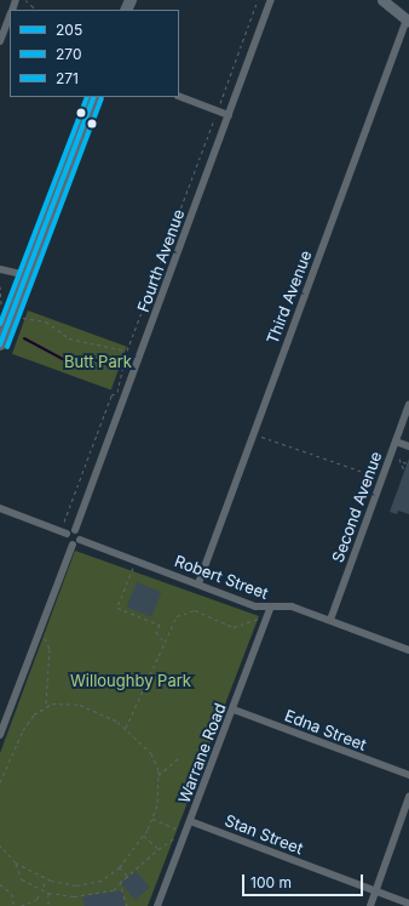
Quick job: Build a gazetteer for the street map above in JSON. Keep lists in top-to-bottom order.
{
  "streets": {
    "street": [
      "Fourth Avenue",
      "Third Avenue",
      "Second Avenue",
      "Robert Street",
      "Edna Street",
      "Warrane Road",
      "Stan Street"
    ]
  },
  "crossings": [
    ["Third Avenue", "Robert Street"],
    ["Second Avenue", "Robert Street"],
    ["Robert Street", "Warrane Road"],
    ["Edna Street", "Warrane Road"],
    ["Warrane Road", "Stan Street"]
  ],
  "parks": ["Butt Park", "Willoughby Park"],
  "lines": ["transit line 205", "transit line 271", "transit line 270"],
  "legend": ["205", "270", "271"],
  "scale_bar": "100 m"
}
